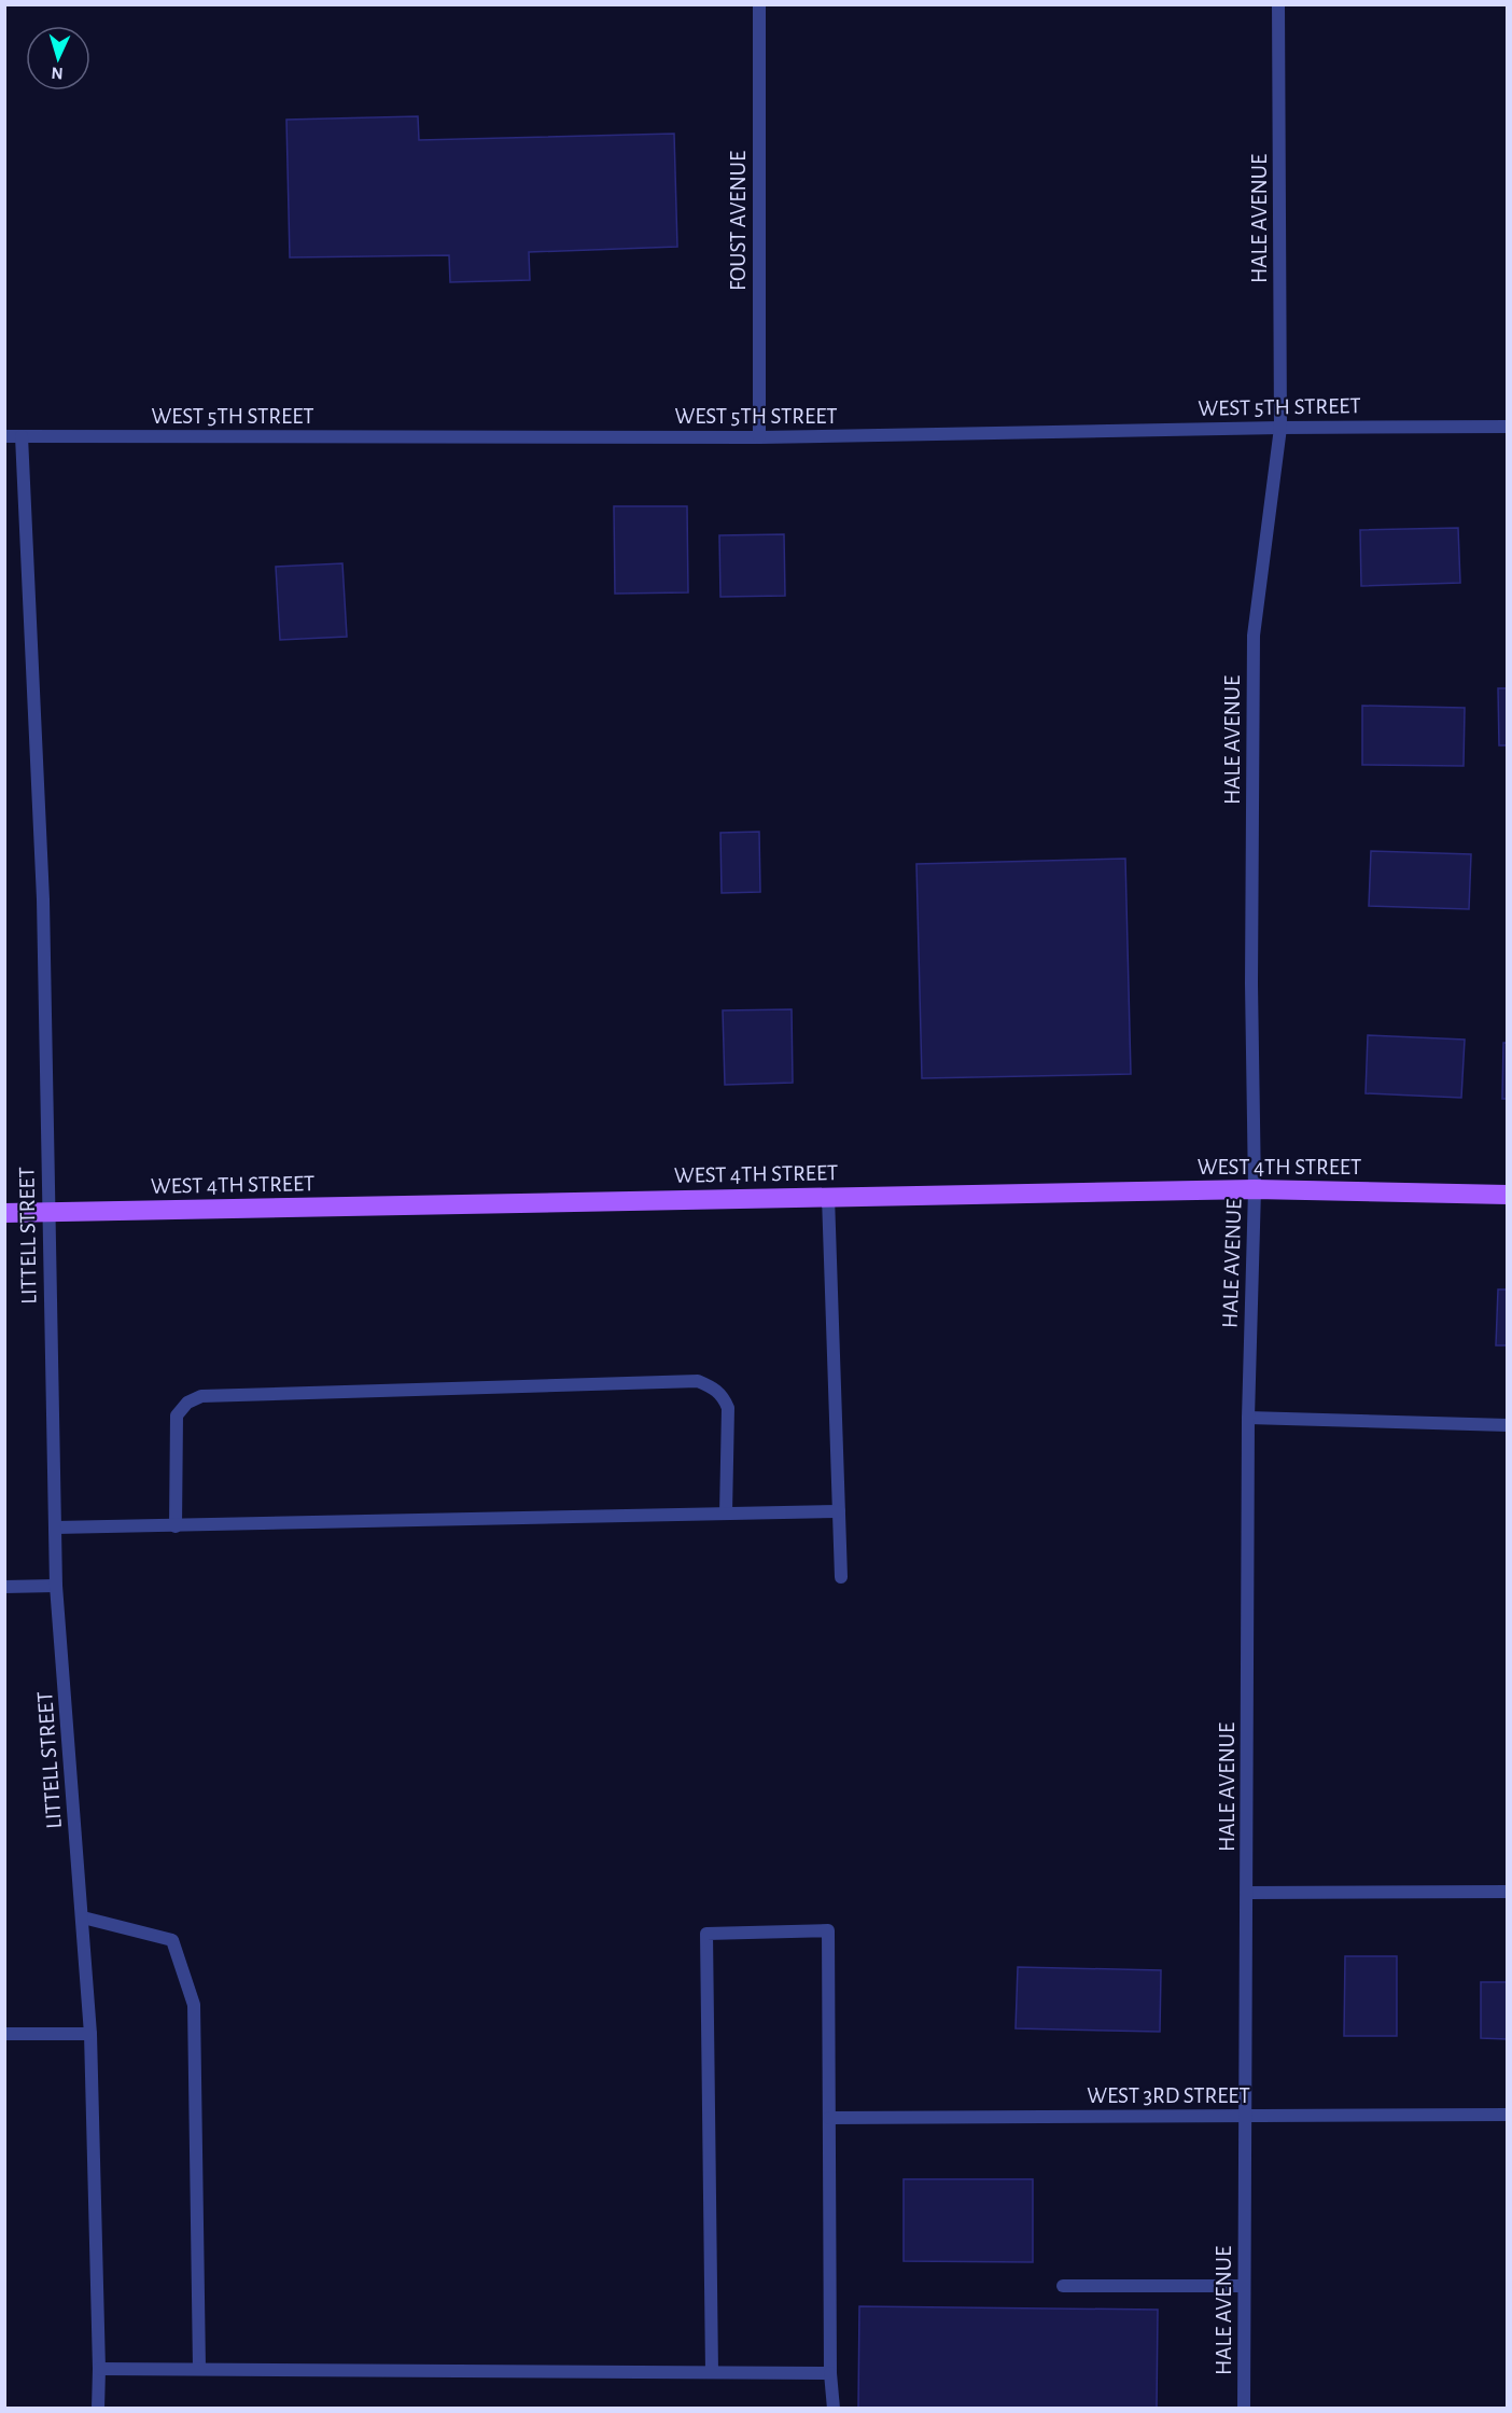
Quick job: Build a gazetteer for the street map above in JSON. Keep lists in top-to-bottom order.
{
  "streets": {
    "main road": ["WEST 4TH STREET"],
    "street": [
      "HALE AVENUE",
      "FOUST AVENUE",
      "WEST 5TH STREET",
      "LITTELL STREET",
      "WEST 3RD STREET"
    ]
  },
  "crossings": [
    ["HALE AVENUE", "WEST 5TH STREET"],
    ["HALE AVENUE", "WEST 4TH STREET"],
    ["HALE AVENUE", "WEST 3RD STREET"],
    ["FOUST AVENUE", "WEST 5TH STREET"],
    ["WEST 5TH STREET", "LITTELL STREET"],
    ["WEST 4TH STREET", "LITTELL STREET"]
  ],
  "north": "bottom"
}
